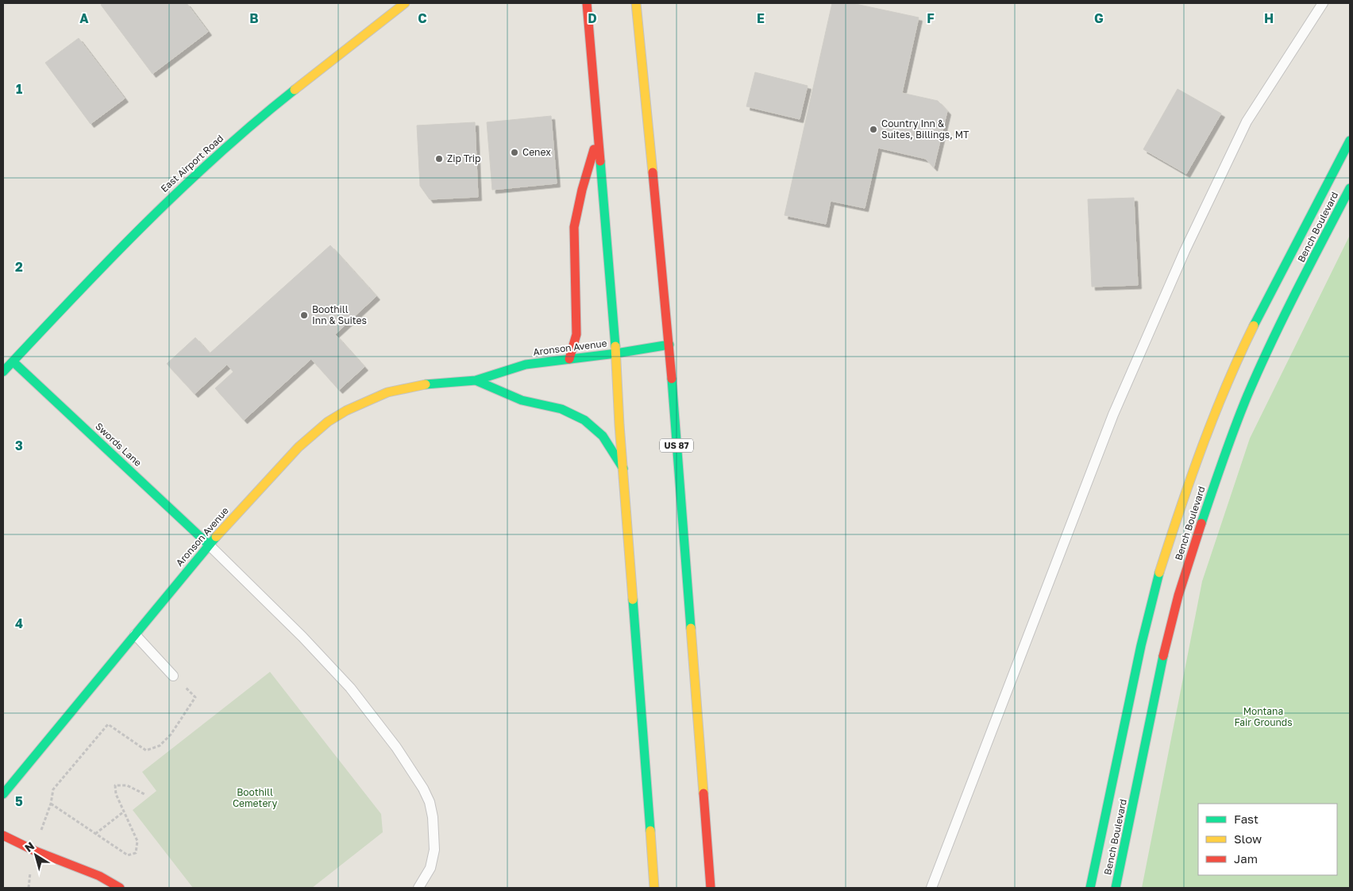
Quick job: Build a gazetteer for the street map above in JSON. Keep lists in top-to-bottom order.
{
  "streets": {
    "main road": [
      "East Airport Road",
      "Bench Boulevard",
      "Aronson Avenue",
      "Swords Lane",
      "US 87"
    ]
  },
  "crossings": [
    ["East Airport Road", "Swords Lane"],
    ["Aronson Avenue", "Swords Lane"],
    ["Aronson Avenue", "US 87"]
  ],
  "parks": ["Montana Fair Grounds", "Boothill Cemetery"],
  "places": [
    "Country Inn & Suites, Billings, MT",
    "Cenex",
    "Zip Trip",
    "Boothill Inn & Suites"
  ],
  "legend": ["Fast", "Slow", "Jam"],
  "north": "top left",
  "grid": {
    "columns": [
      "A",
      "B",
      "C",
      "D",
      "E",
      "F",
      "G",
      "H"
    ],
    "rows": [
      "1",
      "2",
      "3",
      "4",
      "5"
    ]
  }
}
